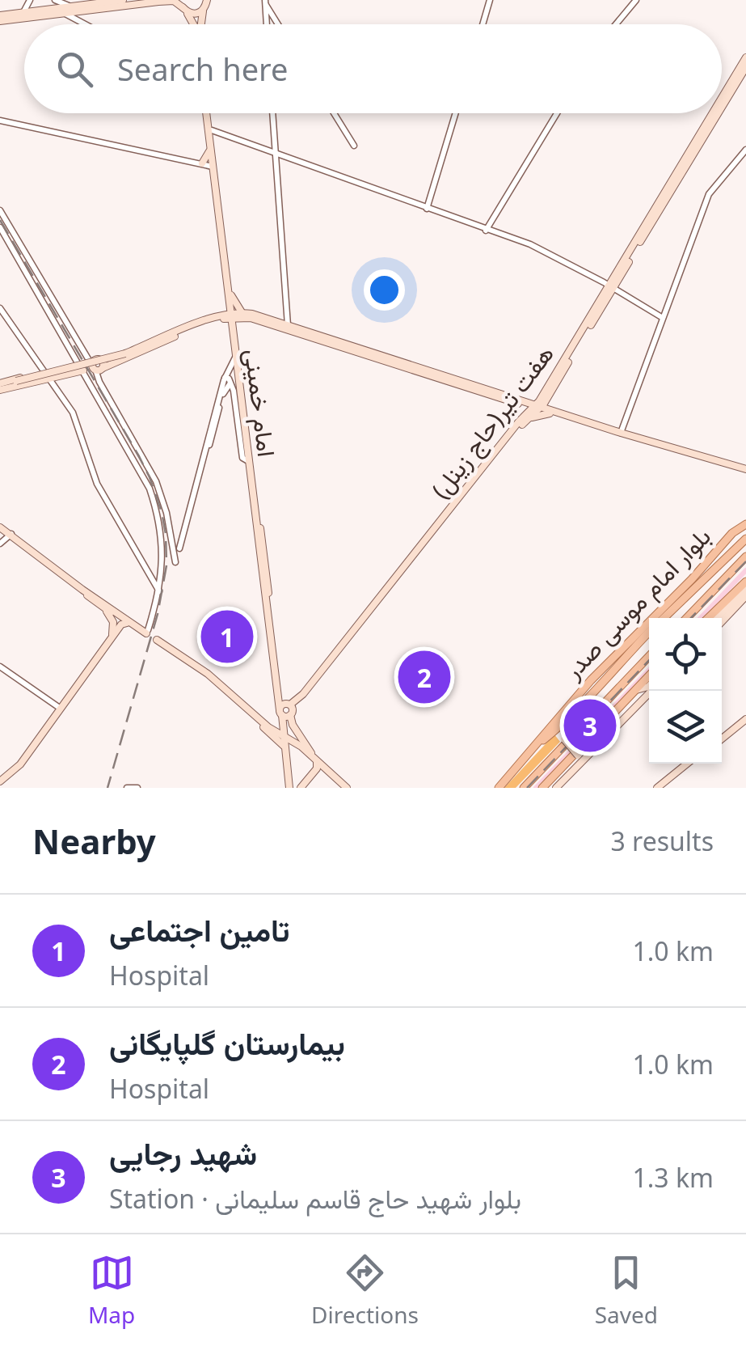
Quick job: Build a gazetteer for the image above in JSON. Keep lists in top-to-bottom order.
{
  "streets": {
    "main road": ["امام خمینی", "هفت تیر(حاج زینل)", "بلوار امام موسی صدر"]
  },
  "crossings": [
    ["امام خمینی", "هفت تیر(حاج زینل)"]
  ],
  "page": {
    "search": "Search here",
    "pins": ["1", "2", "3"],
    "heading": ["Nearby", "3 results"],
    "list": [
      {
        "mark": "1",
        "name": "تامین اجتماعی",
        "note": "Hospital",
        "value": "1.0 km"
      },
      {
        "mark": "2",
        "name": "بیمارستان گلپایگانی",
        "note": "Hospital",
        "value": "1.0 km"
      },
      {
        "mark": "3",
        "name": "شهید رجایی",
        "note": "Station · بلوار شهید حاج قاسم سلیمانی",
        "value": "1.3 km"
      }
    ],
    "nav": ["Map", "Directions", "Saved"]
  }
}
